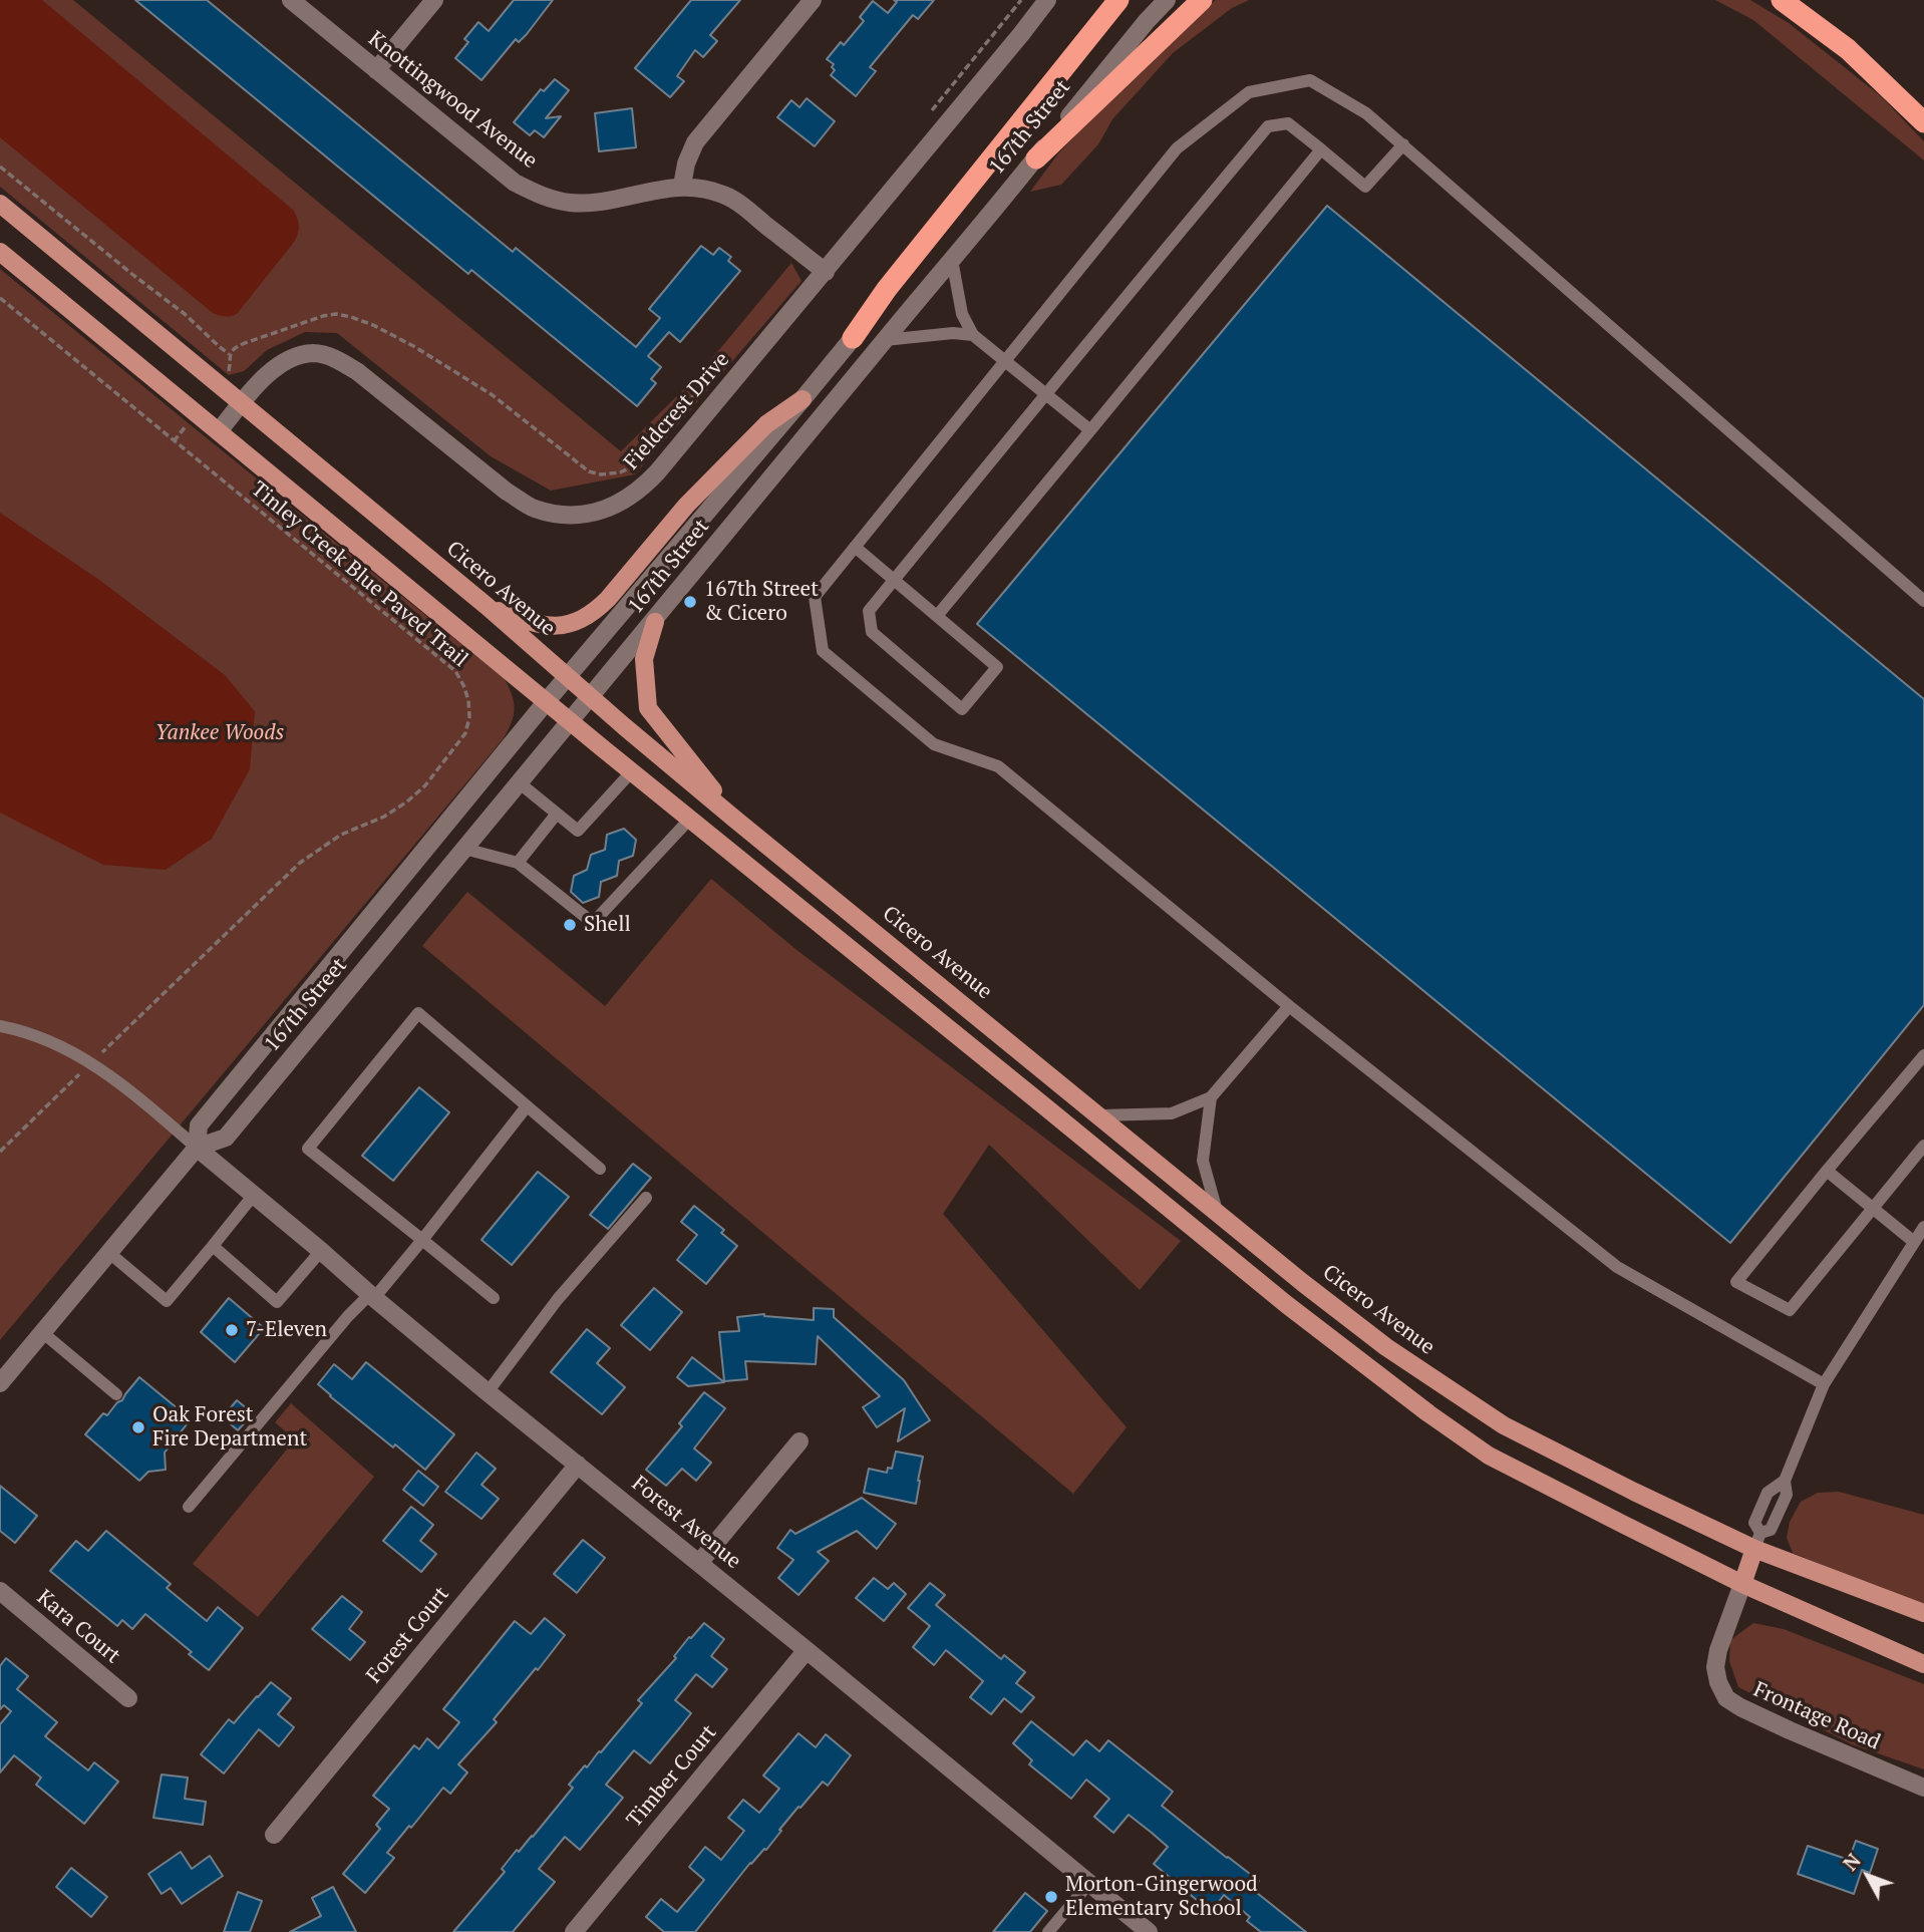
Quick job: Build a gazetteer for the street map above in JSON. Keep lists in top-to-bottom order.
{
  "streets": {
    "main road": ["Cicero Avenue"],
    "street": [
      "Knottingwood Avenue",
      "167th Street",
      "Fieldcrest Drive",
      "Forest Avenue",
      "Kara Court",
      "Forest Court",
      "Frontage Road",
      "Timber Court"
    ],
    "path": ["Tinley Creek Blue Paved Trail"]
  },
  "crossings": [
    ["Knottingwood Avenue", "Fieldcrest Drive"],
    ["167th Street", "Cicero Avenue"],
    ["167th Street", "Forest Avenue"],
    ["Fieldcrest Drive", "Cicero Avenue"],
    ["Forest Avenue", "Forest Court"],
    ["Forest Avenue", "Timber Court"]
  ],
  "parks": ["Yankee Woods"],
  "places": [
    "167th Street & Cicero",
    "Shell",
    "7-Eleven",
    "Oak Forest Fire Department",
    "Morton-Gingerwood Elementary School"
  ],
  "north": "top left"
}
